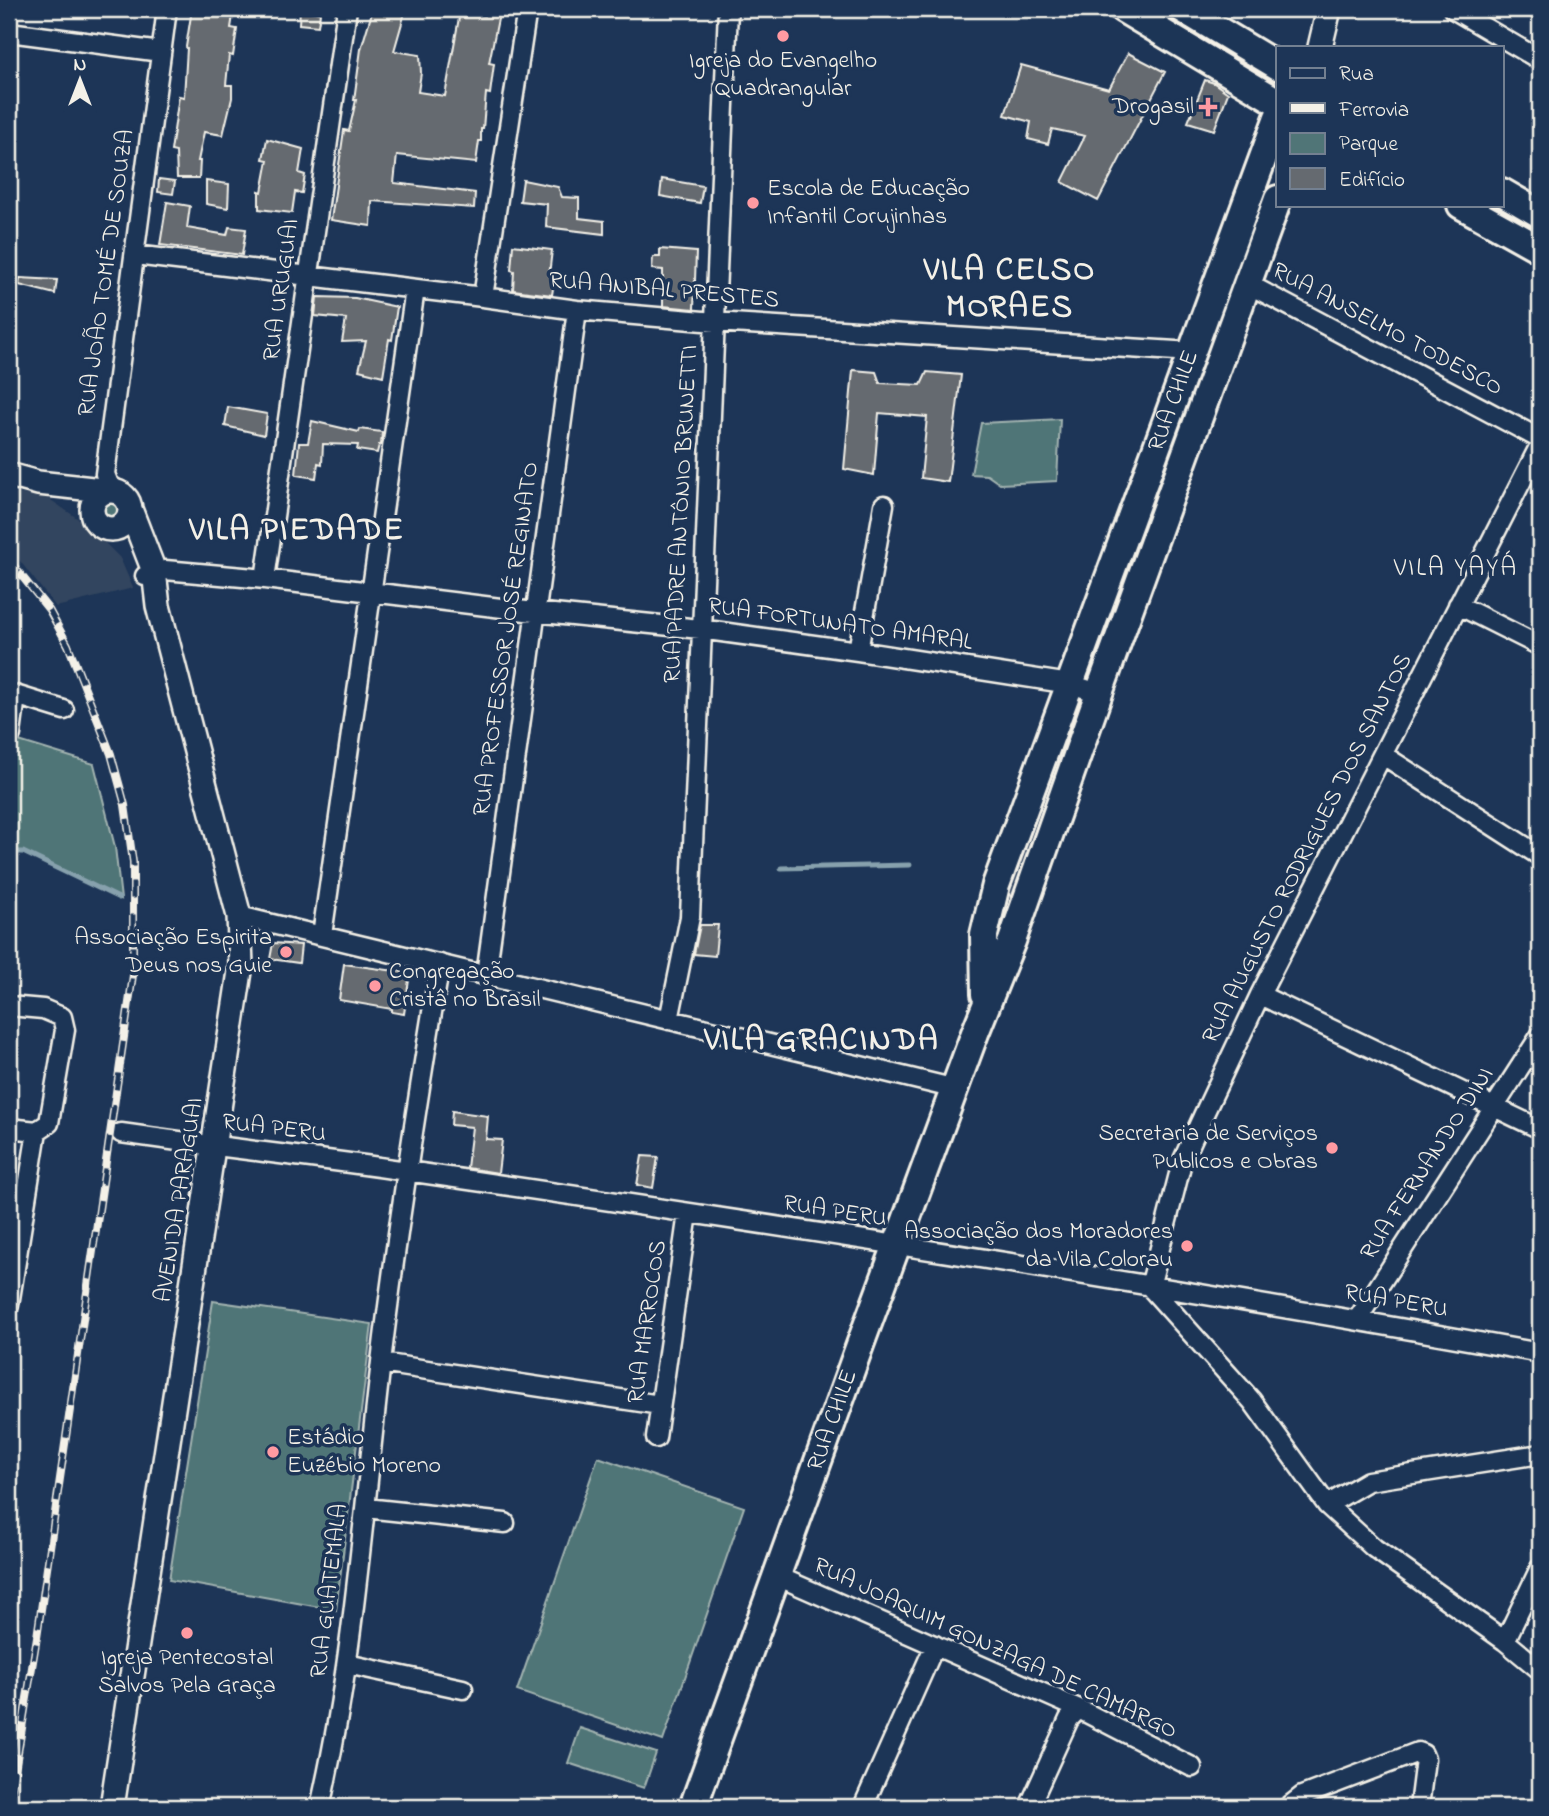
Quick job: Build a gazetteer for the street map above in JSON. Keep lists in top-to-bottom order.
{
  "streets": {
    "main road": ["RUA CHILE"],
    "street": [
      "RUA JOÃO TOMÉ DE SOUZA",
      "RUA URUGUAI",
      "RUA ANIBAL PRESTES",
      "RUA ANSELMO TODESCO",
      "RUA PADRE ANTÔNIO BRUNETTI",
      "RUA FORTUNATO AMARAL",
      "RUA PROFESSOR JOSÉ REGINATO",
      "RUA AUGUSTO RODRIGUES DOS SANTOS",
      "RUA PERU",
      "RUA FERNANDO DINI",
      "AVENIDA PARAGUAI",
      "RUA MARROCOS",
      "RUA GUATEMALA",
      "RUA JOAQUIM GONZAGA DE CAMARGO"
    ]
  },
  "crossings": [
    ["RUA JOÃO TOMÉ DE SOUZA", "RUA ANIBAL PRESTES"],
    ["RUA JOÃO TOMÉ DE SOUZA", "AVENIDA PARAGUAI"],
    ["RUA URUGUAI", "RUA ANIBAL PRESTES"],
    ["RUA URUGUAI", "RUA FORTUNATO AMARAL"],
    ["RUA ANIBAL PRESTES", "RUA CHILE"],
    ["RUA ANIBAL PRESTES", "RUA PADRE ANTÔNIO BRUNETTI"],
    ["RUA ANIBAL PRESTES", "RUA PROFESSOR JOSÉ REGINATO"],
    ["RUA ANSELMO TODESCO", "RUA CHILE"],
    ["RUA CHILE", "RUA FORTUNATO AMARAL"],
    ["RUA CHILE", "RUA PERU"],
    ["RUA CHILE", "RUA JOAQUIM GONZAGA DE CAMARGO"],
    ["RUA PADRE ANTÔNIO BRUNETTI", "RUA FORTUNATO AMARAL"],
    ["RUA FORTUNATO AMARAL", "RUA PROFESSOR JOSÉ REGINATO"],
    ["RUA FORTUNATO AMARAL", "AVENIDA PARAGUAI"],
    ["RUA AUGUSTO RODRIGUES DOS SANTOS", "RUA PERU"],
    ["RUA PERU", "RUA FERNANDO DINI"],
    ["RUA PERU", "AVENIDA PARAGUAI"],
    ["RUA PERU", "RUA MARROCOS"],
    ["RUA PERU", "RUA GUATEMALA"]
  ],
  "districts": [
    "VILA CELSO MORAES",
    "VILA PIEDADE",
    "VILA YAYÁ",
    "VILA GRACINDA"
  ],
  "places": {
    "other": [
      "Igreja do Evangelho Quadrangular",
      "Escola de Educação Infantil Corujinhas",
      "Associação Espirita Deus nos Guie",
      "Congregação Cristâ no Brasil",
      "Secretaria de Serviços Publicos e Obras",
      "Associação dos Moradores da Vila Colorau",
      "Estádio Euzébio Moreno",
      "Igreja Pentecostal Salvos Pela Graça"
    ],
    "health": ["Drogasil"]
  },
  "legend": [
    "Rua",
    "Ferrovia",
    "Parque",
    "Edifício"
  ],
  "north": "top"
}
